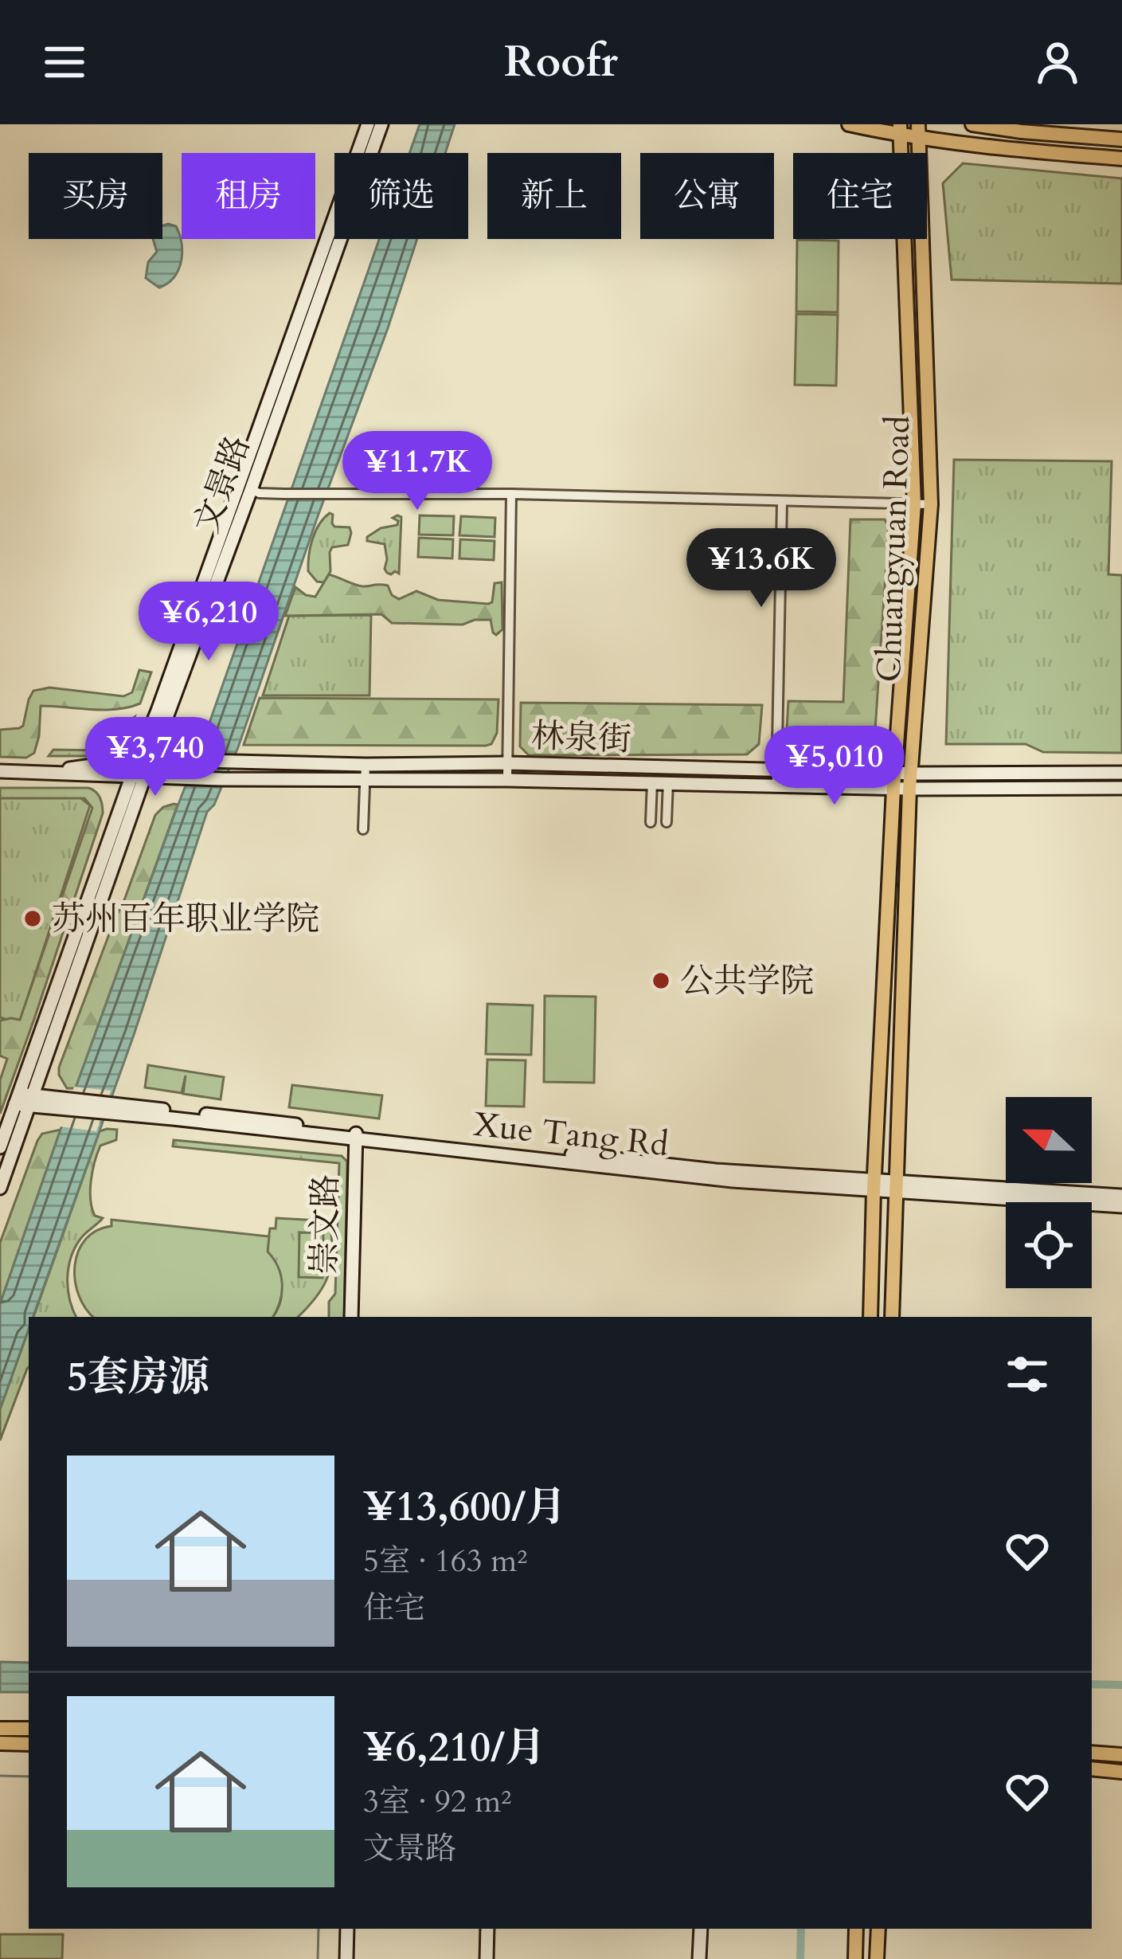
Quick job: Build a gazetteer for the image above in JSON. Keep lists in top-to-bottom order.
{
  "streets": {
    "main road": [
      "文景路",
      "Chuangyuan Road",
      "林泉街",
      "Xue Tang Rd",
      "崇文路"
    ]
  },
  "crossings": [
    ["文景路", "林泉街"],
    ["文景路", "Xue Tang Rd"],
    ["Chuangyuan Road", "林泉街"],
    ["Chuangyuan Road", "Xue Tang Rd"],
    ["Xue Tang Rd", "崇文路"]
  ],
  "places": ["苏州百年职业学院", "公共学院"],
  "north": "left",
  "page": {
    "header": "Roofr",
    "chip": [
      "买房",
      "租房",
      "筛选",
      "新上",
      "公寓",
      "住宅"
    ],
    "price": [
      "¥11.7K",
      "¥13.6K",
      "¥6,210",
      "¥3,740",
      "¥5,010"
    ],
    "heading": "5套房源",
    "list": [
      {
        "name": "¥13,600/月",
        "note": "5室 · 163 m² · 住宅"
      },
      {
        "name": "¥6,210/月",
        "note": "3室 · 92 m² · 文景路"
      }
    ]
  }
}
